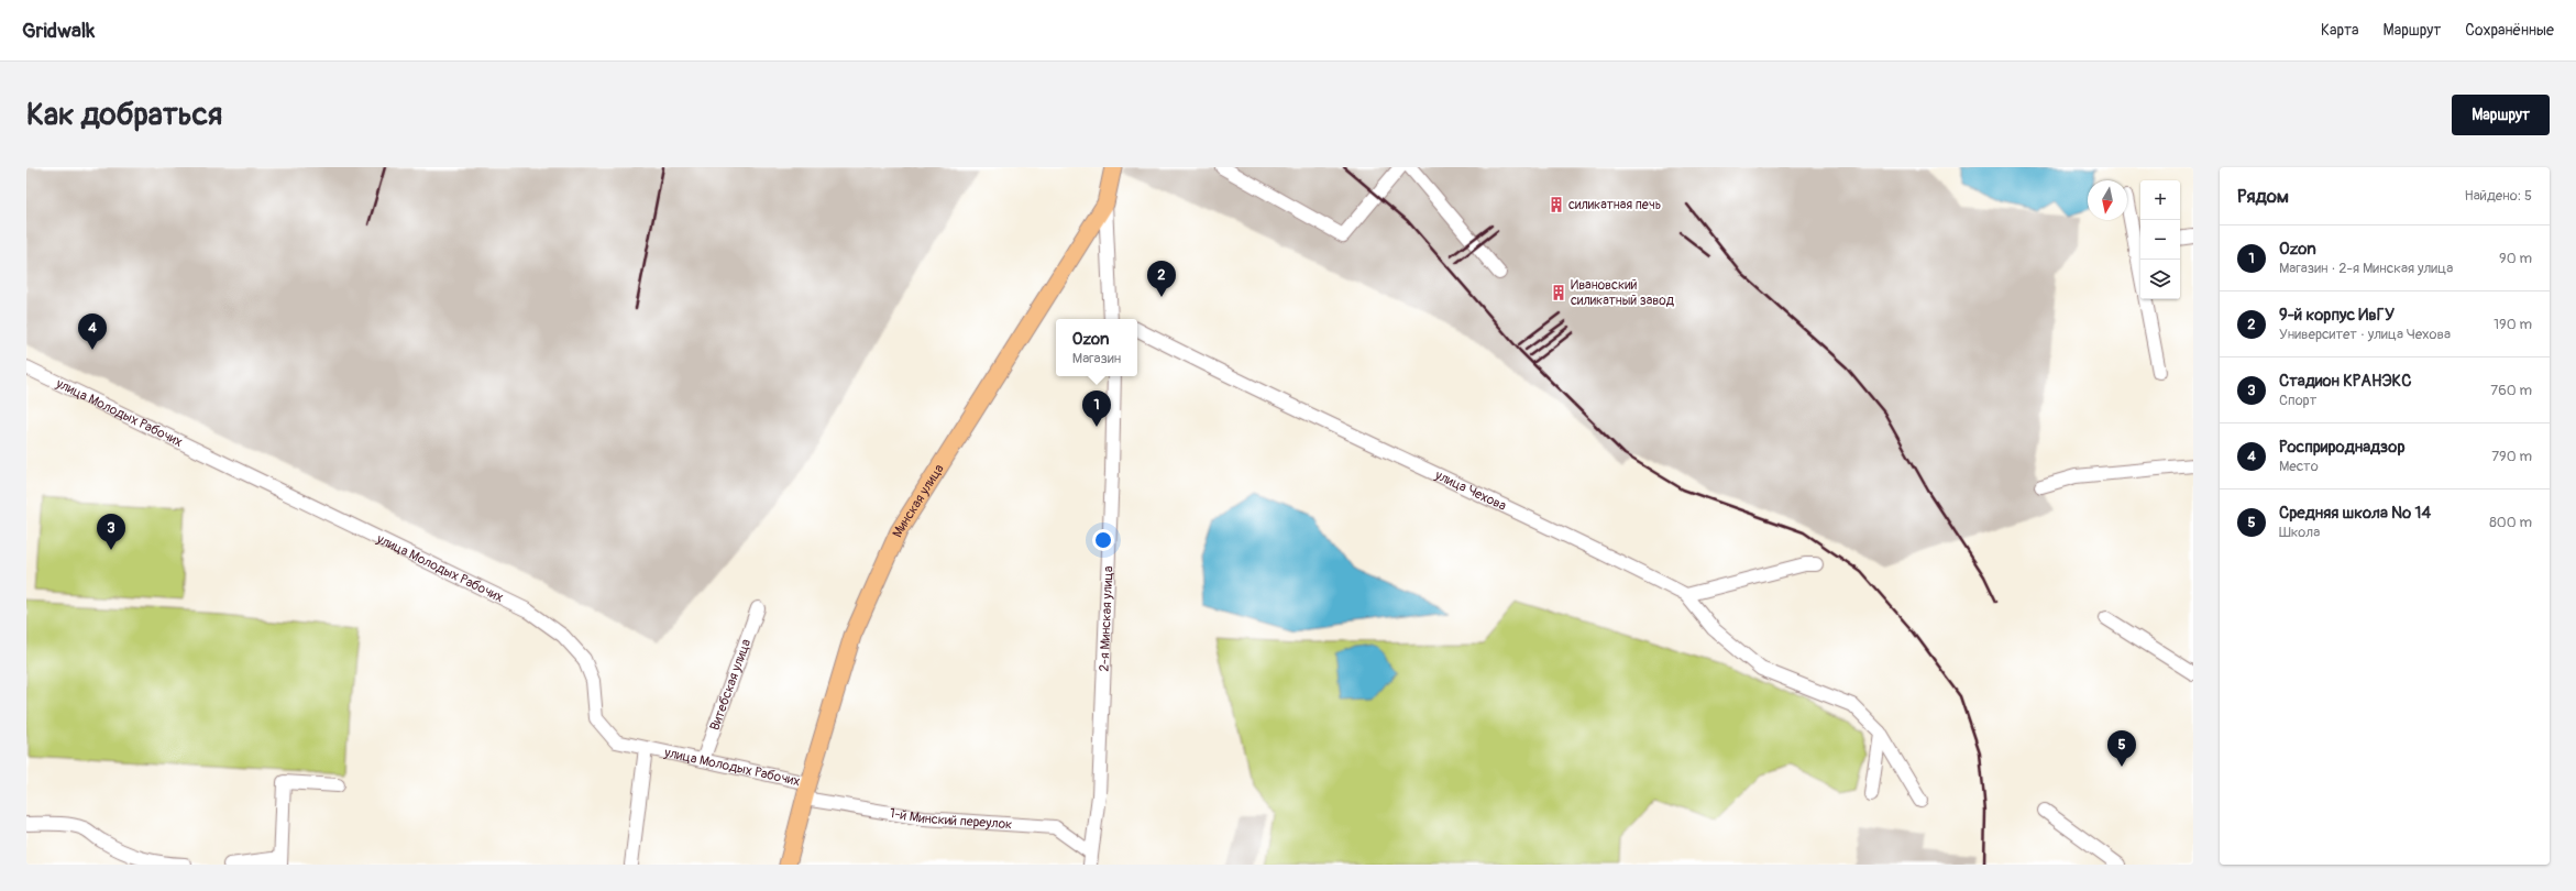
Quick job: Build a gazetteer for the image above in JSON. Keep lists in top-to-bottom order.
{
  "streets": {
    "main road": ["Минская улица"],
    "street": [
      "улица Молодых Рабочих",
      "улица Чехова",
      "2-я Минская улица",
      "Витебская улица",
      "1-й Минский переулок"
    ]
  },
  "crossings": [
    ["улица Молодых Рабочих", "Минская улица"],
    ["улица Молодых Рабочих", "Витебская улица"],
    ["улица Молодых Рабочих", "1-й Минский переулок"],
    ["Минская улица", "1-й Минский переулок"],
    ["2-я Минская улица", "1-й Минский переулок"]
  ],
  "places": {
    "building": ["силикатная печь", "Ивановский силикатный завод"]
  },
  "north": "bottom",
  "page": {
    "header": "Gridwalk",
    "nav": ["Карта", "Маршрут", "Сохранённые"],
    "buttons": "Маршрут",
    "title": "Как добраться",
    "heading": ["Рядом", "Найдено: 5"],
    "map_buttons": ["+", "−"],
    "list": [
      {
        "mark": "1",
        "name": "Ozon",
        "note": "Магазин · 2-я Минская улица",
        "value": "90 m"
      },
      {
        "mark": "2",
        "name": "9-й корпус ИвГУ",
        "note": "Университет · улица Чехова",
        "value": "190 m"
      },
      {
        "mark": "3",
        "name": "Стадион КРАНЭКС",
        "note": "Спорт",
        "value": "760 m"
      },
      {
        "mark": "4",
        "name": "Росприроднадзор",
        "note": "Место",
        "value": "790 m"
      },
      {
        "mark": "5",
        "name": "Средняя школа № 14",
        "note": "Школа",
        "value": "800 m"
      }
    ],
    "pins": [
      "2",
      "4",
      "1",
      "3",
      "5"
    ],
    "popup": ["Ozon", "Магазин"]
  }
}
